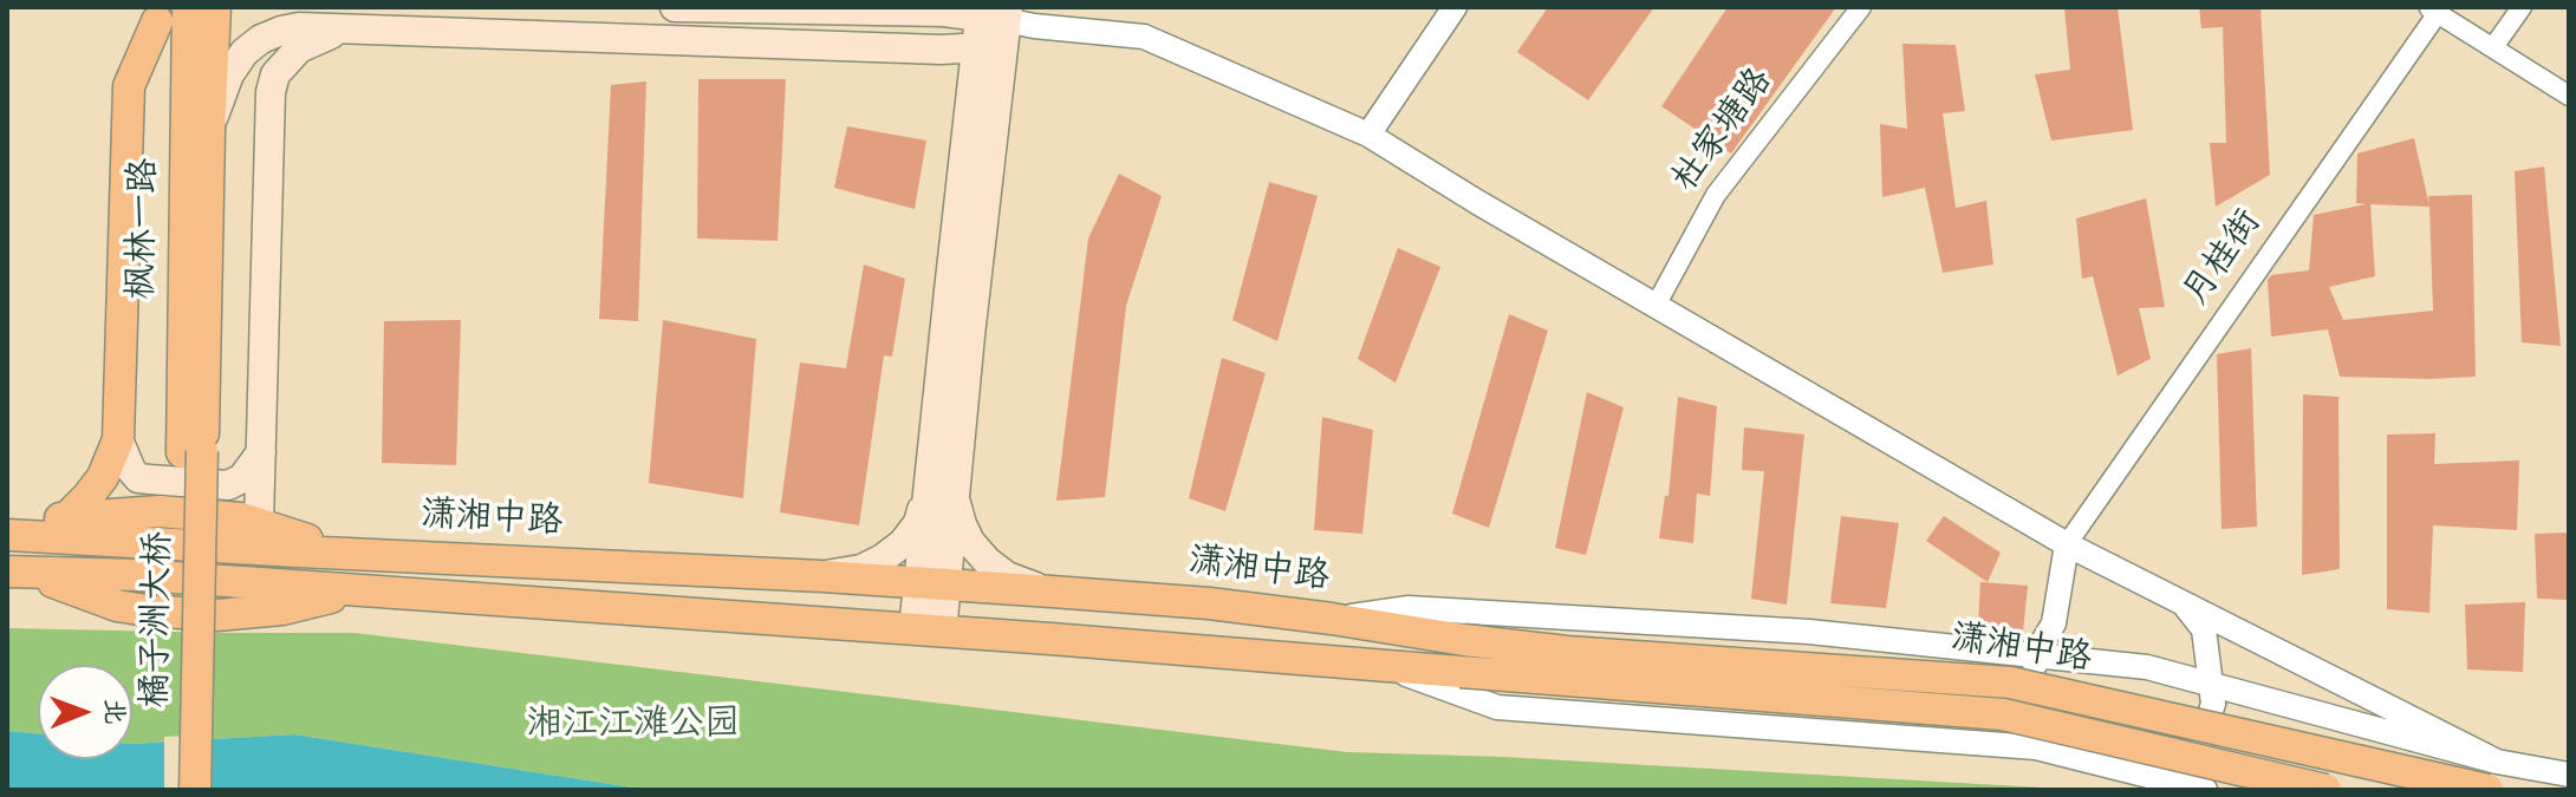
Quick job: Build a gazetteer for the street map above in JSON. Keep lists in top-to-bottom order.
{
  "streets": {
    "main road": ["枫林一路", "潇湘中路", "橘子洲大桥"],
    "street": ["杜家塘路", "月桂街"]
  },
  "crossings": [
    ["枫林一路", "橘子洲大桥"]
  ],
  "parks": ["湘江江滩公园"],
  "north": "right"
}
